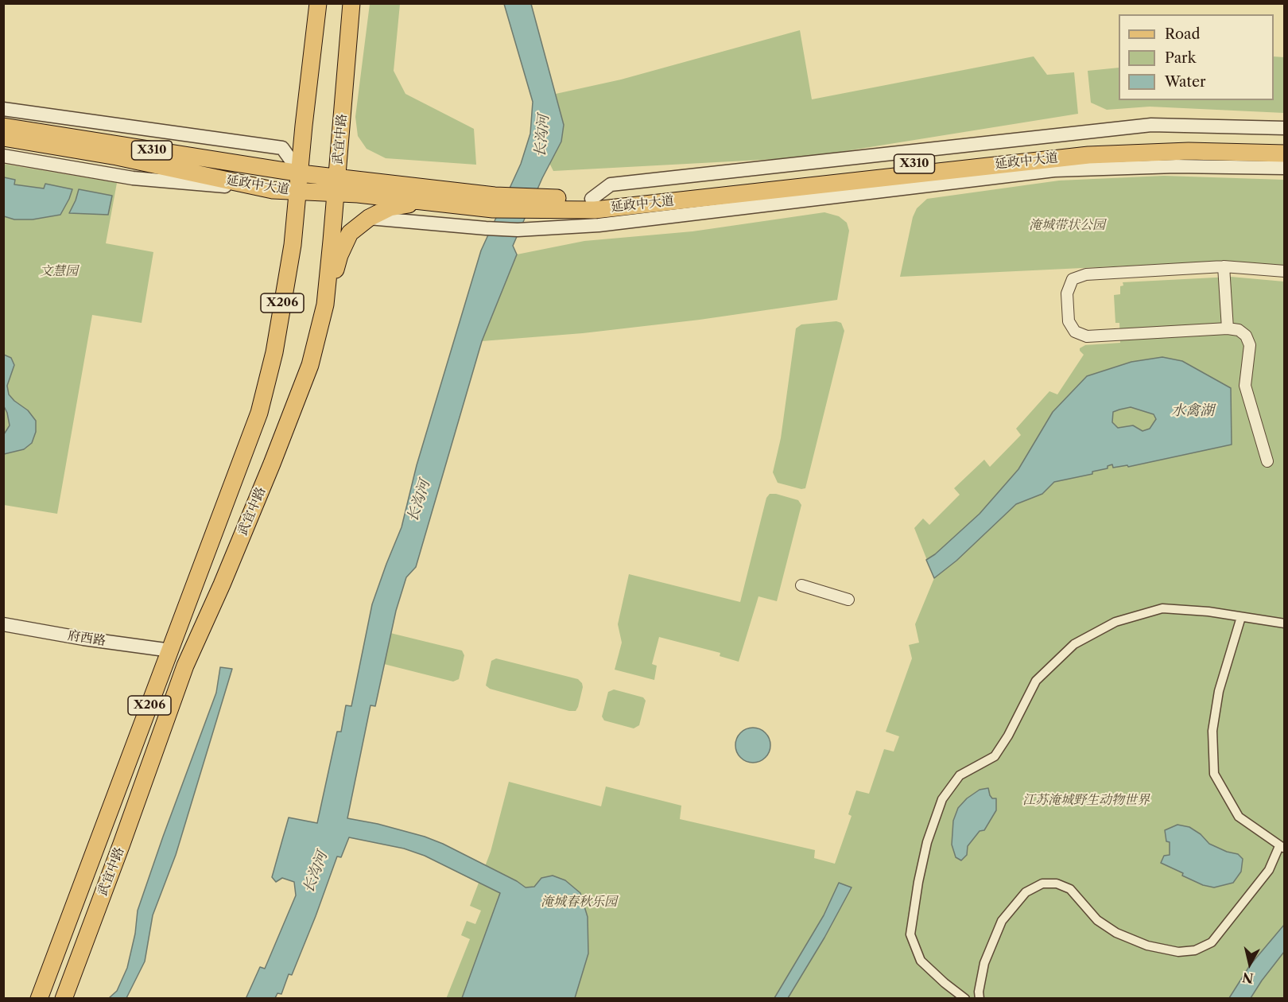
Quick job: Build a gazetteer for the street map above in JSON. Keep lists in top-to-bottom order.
{
  "streets": {
    "main road": [
      "武宜中路",
      "X310",
      "延政中大道",
      "X206"
    ],
    "street": ["府西路"]
  },
  "crossings": [
    ["武宜中路", "延政中大道"],
    ["武宜中路", "府西路"]
  ],
  "water": ["长沟河", "水禽湖"],
  "parks": [
    "淹城带状公园",
    "文慧园",
    "江苏淹城野生动物世界",
    "淹城春秋乐园"
  ],
  "legend": ["Road", "Park", "Water"],
  "north": "bottom"
}
